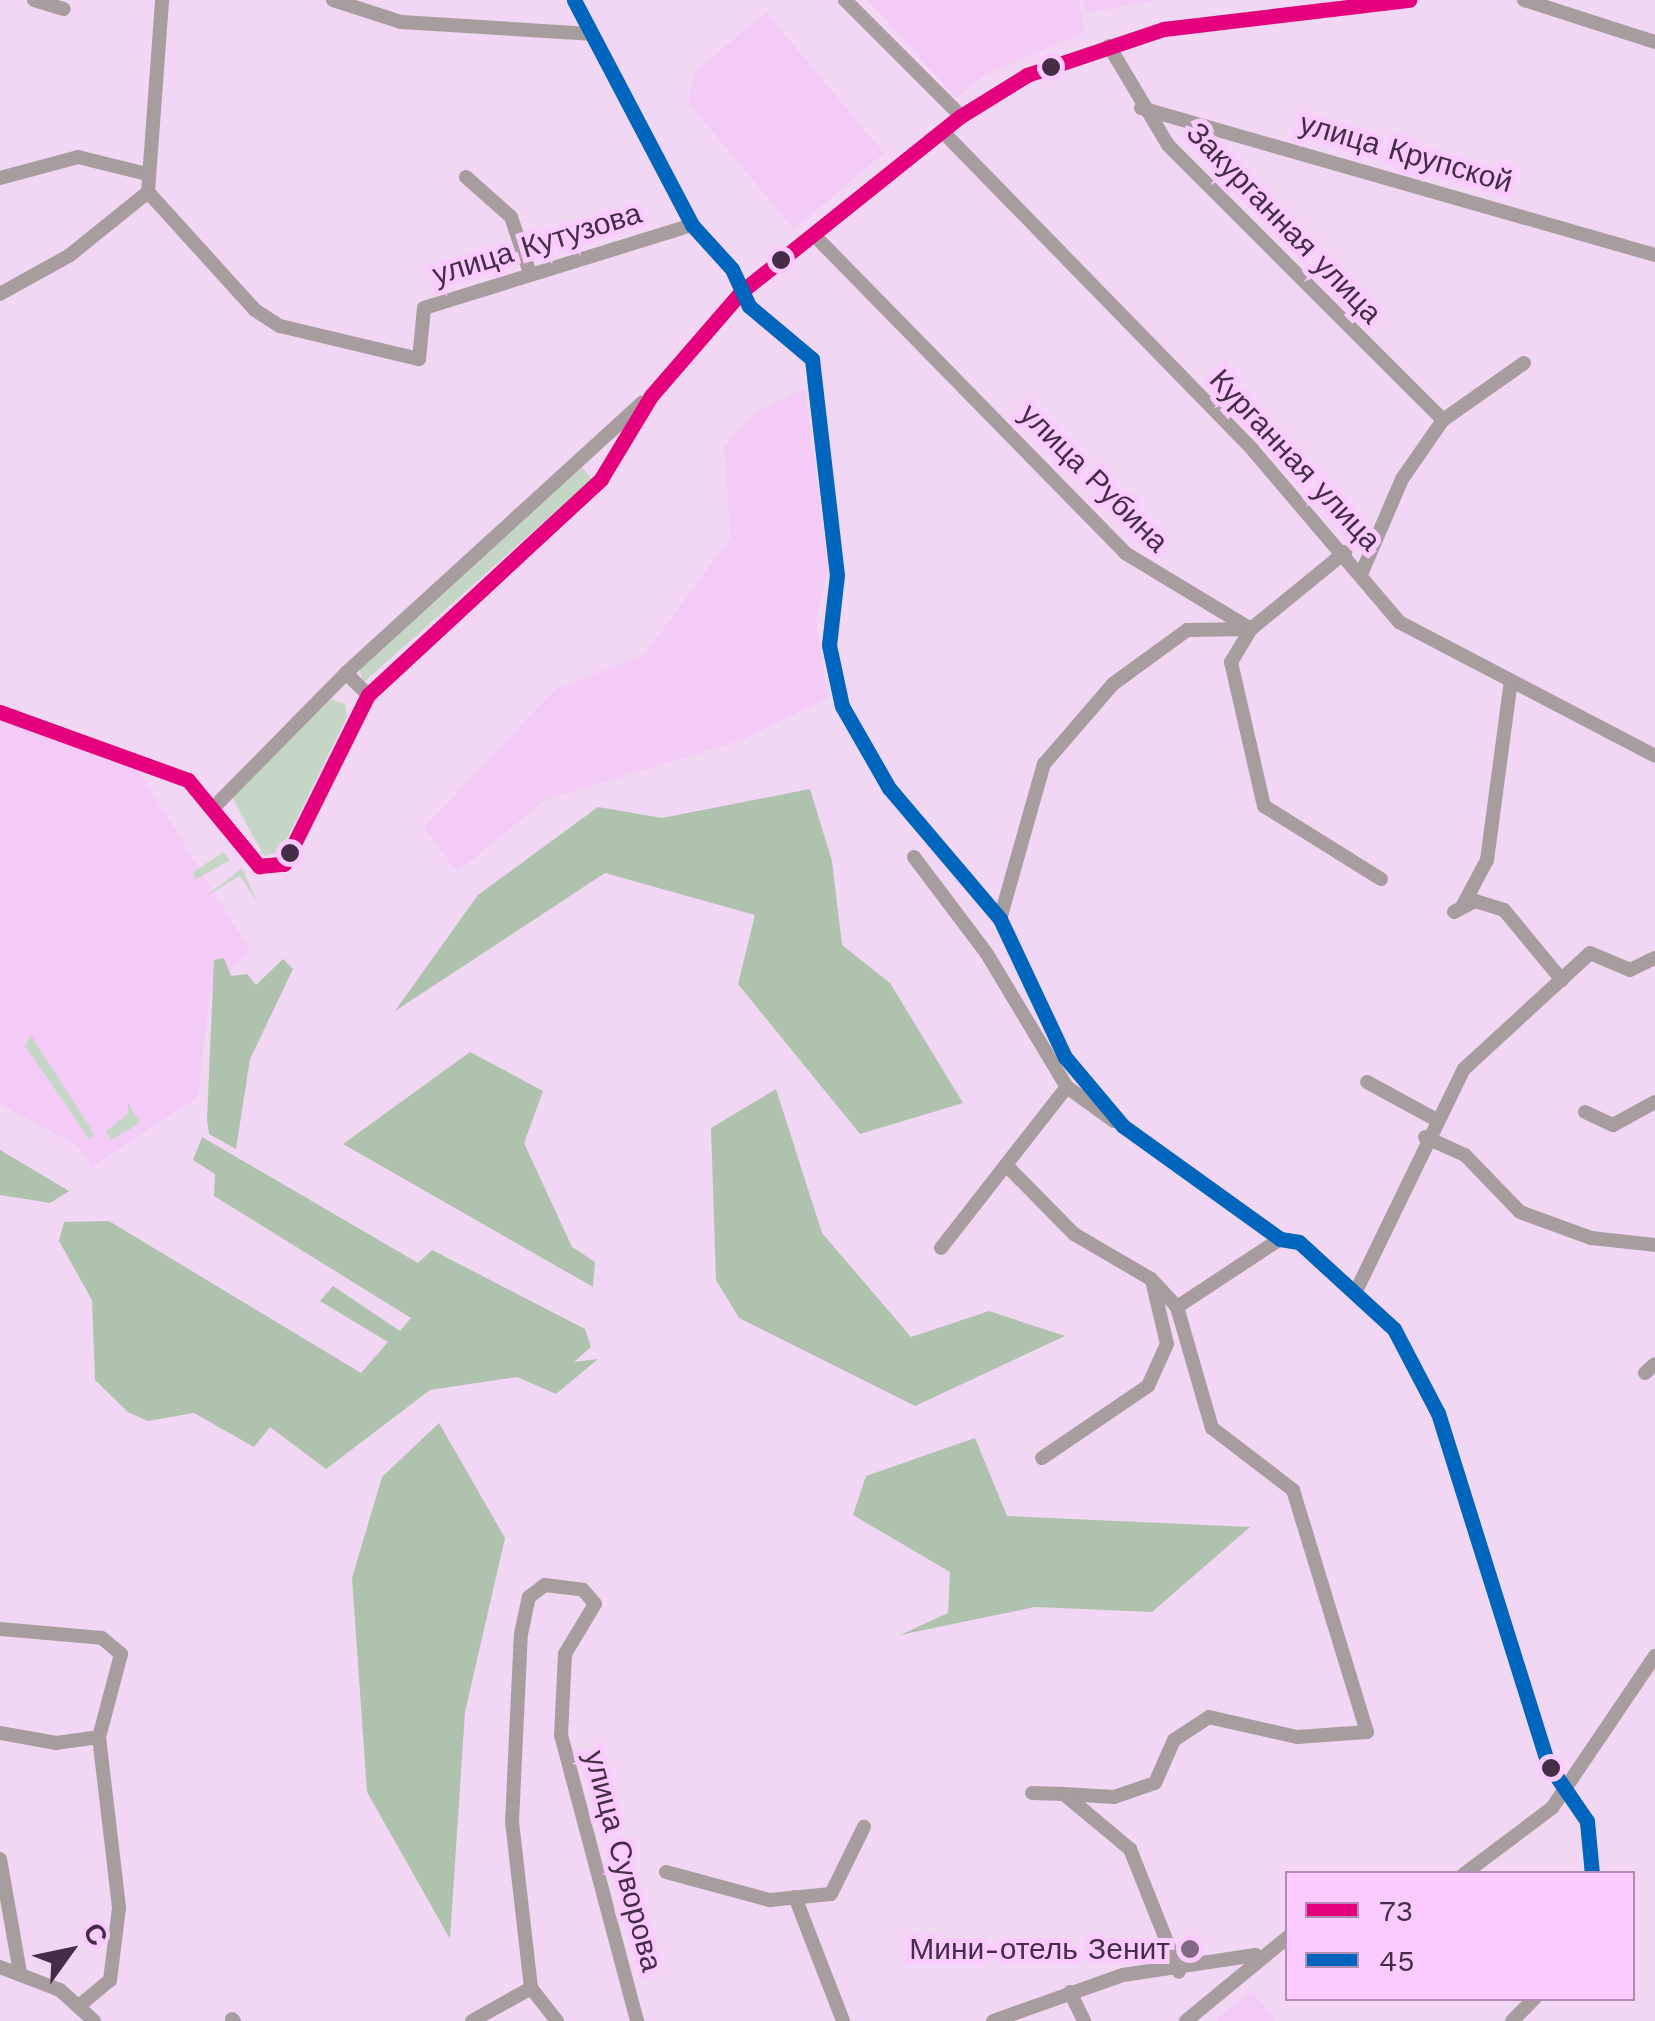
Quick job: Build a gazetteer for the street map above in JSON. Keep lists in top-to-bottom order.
{
  "streets": {
    "street": [
      "улица Крупской",
      "Закурганная улица",
      "улица Кутузова",
      "Курганная улица",
      "улица Рубина",
      "улица Суворова"
    ]
  },
  "crossings": [
    ["улица Крупской", "Закурганная улица"]
  ],
  "places": ["Мини-отель Зенит"],
  "lines": ["transit line 73", "transit line 45"],
  "legend": ["73", "45"],
  "north": "top right"
}
